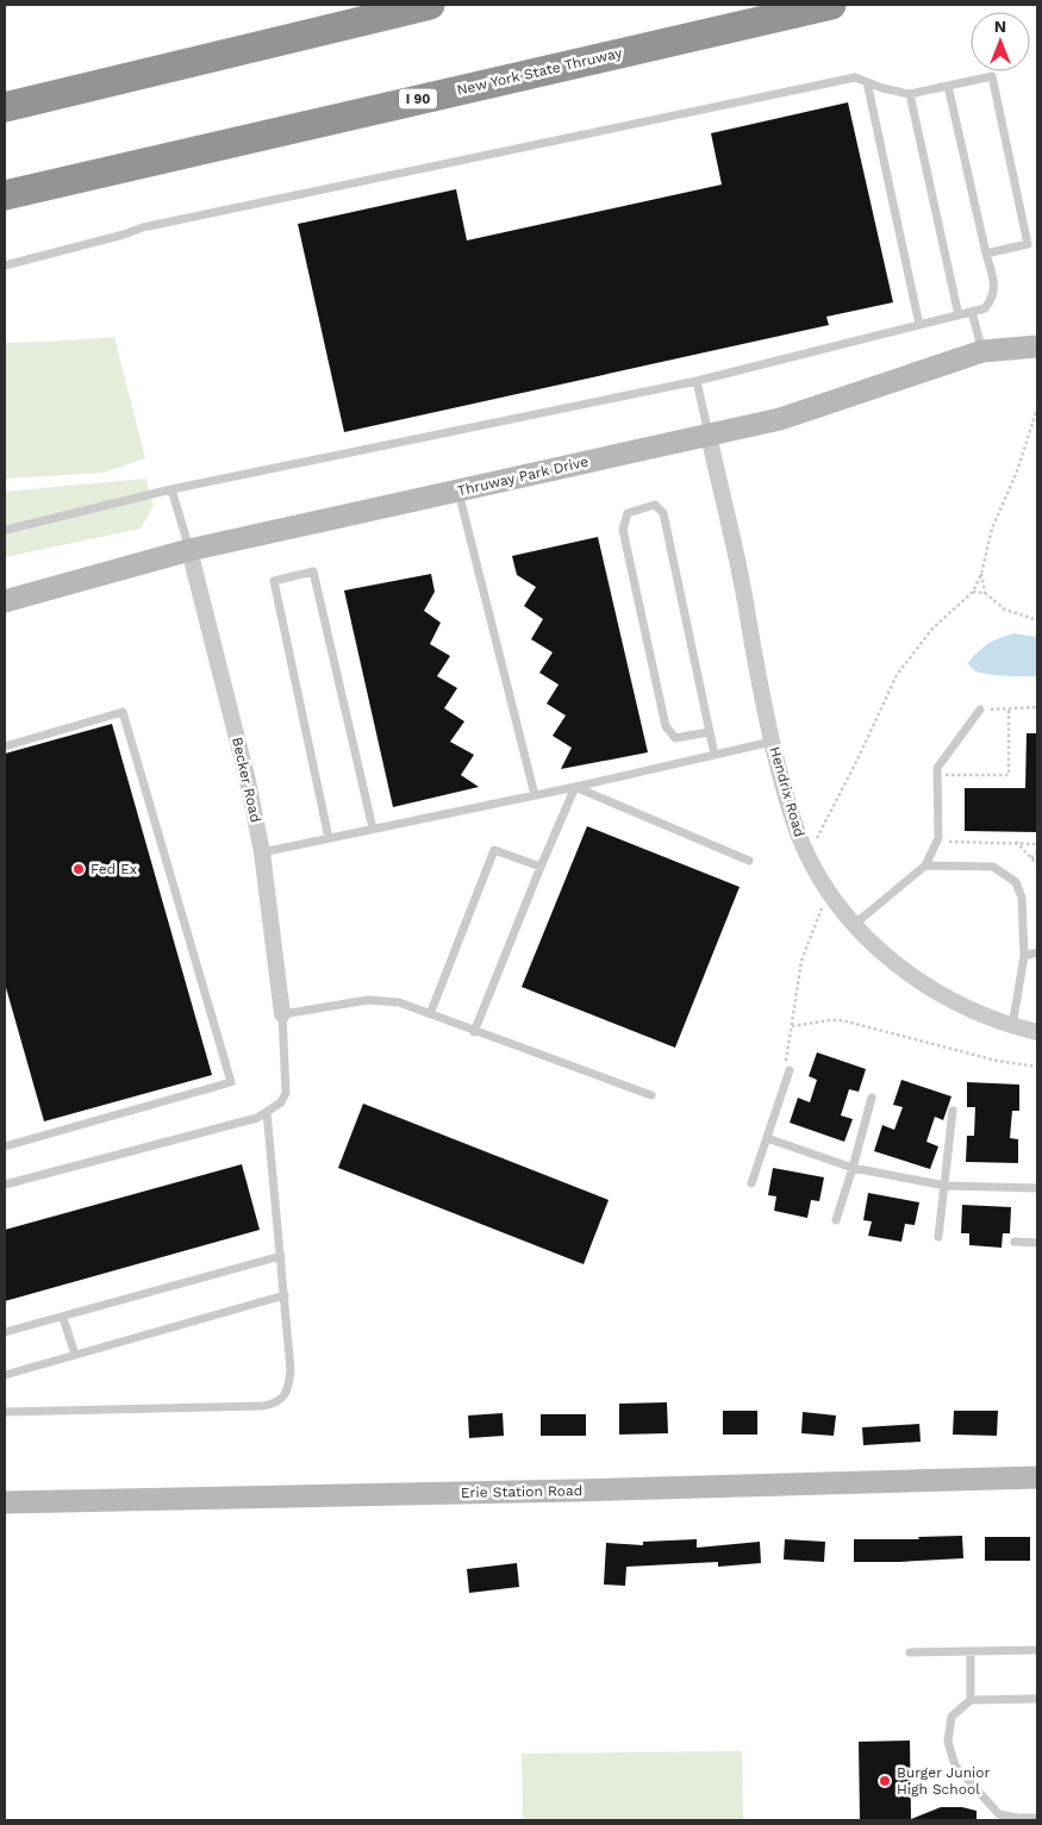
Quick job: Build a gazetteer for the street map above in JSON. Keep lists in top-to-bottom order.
{
  "streets": {
    "highway": ["New York State Thruway", "I 90"],
    "main road": ["Thruway Park Drive", "Erie Station Road"],
    "street": ["Becker Road", "Hendrix Road"]
  },
  "crossings": [
    ["Thruway Park Drive", "Becker Road"],
    ["Thruway Park Drive", "Hendrix Road"]
  ],
  "places": ["Fed Ex", "Burger Junior High School"],
  "north": "top"
}
